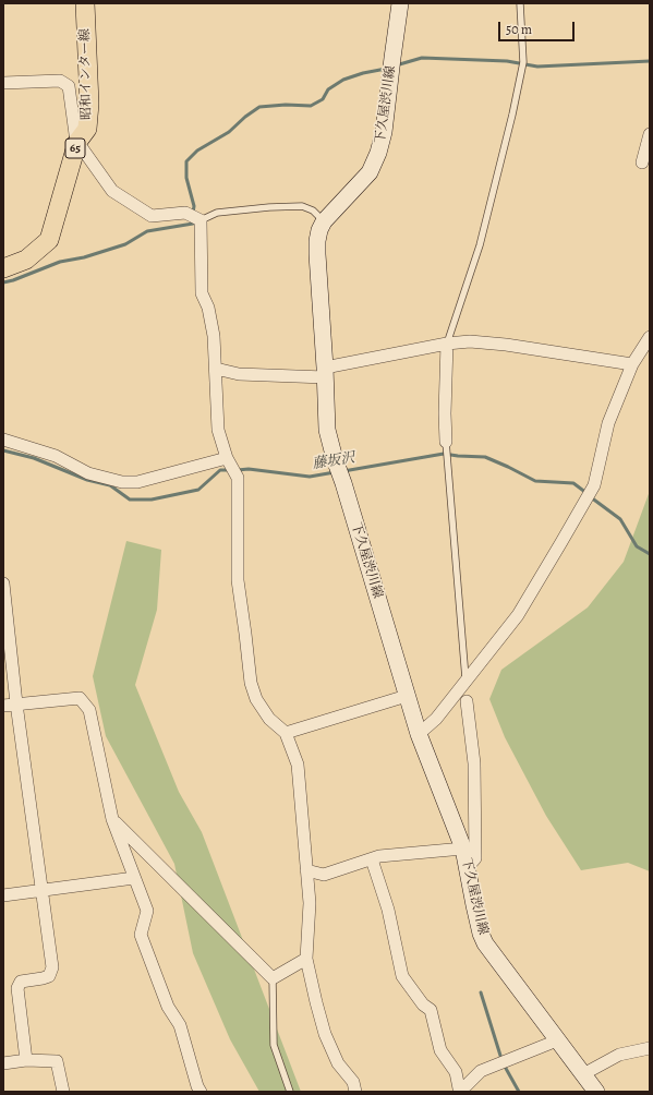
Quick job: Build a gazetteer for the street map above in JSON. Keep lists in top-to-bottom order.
{
  "streets": {
    "main road": ["昭和インター線", "下久屋渋川線", "65"]
  },
  "water": ["藤坂沢"],
  "scale_bar": "50 m"
}
